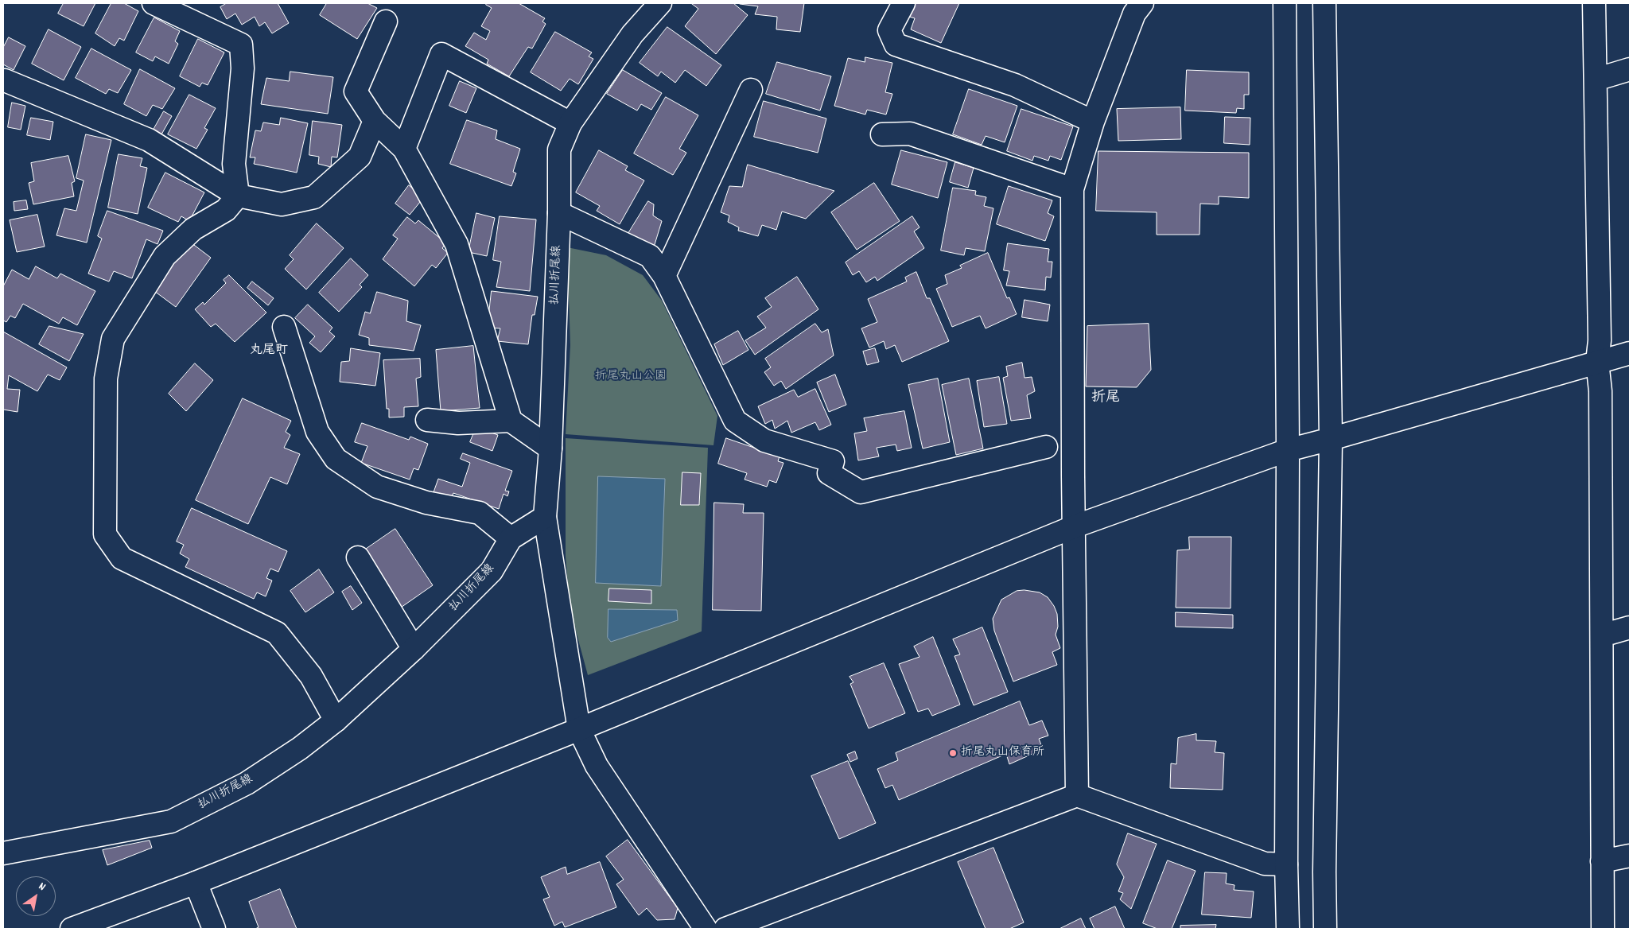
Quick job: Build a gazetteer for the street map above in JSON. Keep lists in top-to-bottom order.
{
  "streets": {
    "street": ["払川折尾線"]
  },
  "districts": ["丸尾町", "折尾"],
  "parks": ["折尾丸山公園"],
  "places": ["折尾丸山保育所"],
  "north": "top right"
}
